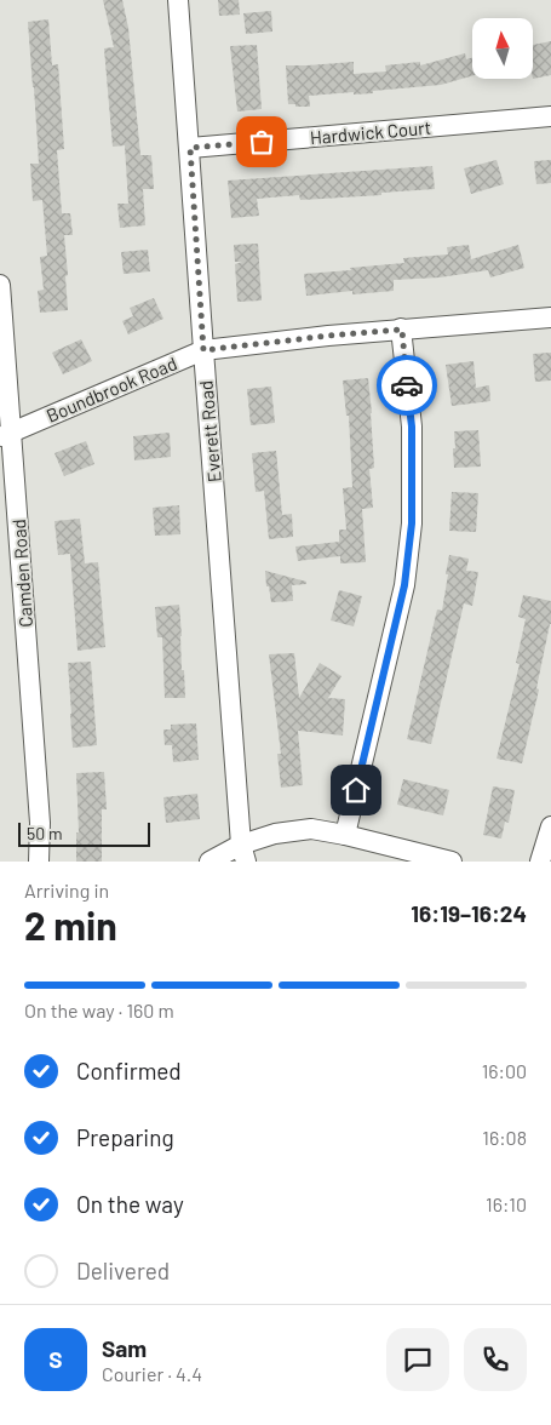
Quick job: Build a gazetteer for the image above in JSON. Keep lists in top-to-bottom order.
{
  "streets": {
    "street": [
      "Hardwick Court",
      "Boundbrook Road",
      "Everett Road",
      "Camden Road"
    ]
  },
  "crossings": [
    ["Hardwick Court", "Everett Road"],
    ["Boundbrook Road", "Everett Road"],
    ["Boundbrook Road", "Camden Road"]
  ],
  "scale_bar": "50 m",
  "north": "top",
  "page": {
    "scale": "50 m",
    "heading": ["2 min", "Arriving in", "16:19–16:24"],
    "panel": ["Sam", "Courier · 4.4"],
    "bar": "On the way · 160 m",
    "list": [
      ["Confirmed", "16:00"],
      ["Preparing", "16:08"],
      ["On the way", "16:10"],
      "Delivered"
    ],
    "round": "S"
  }
}
